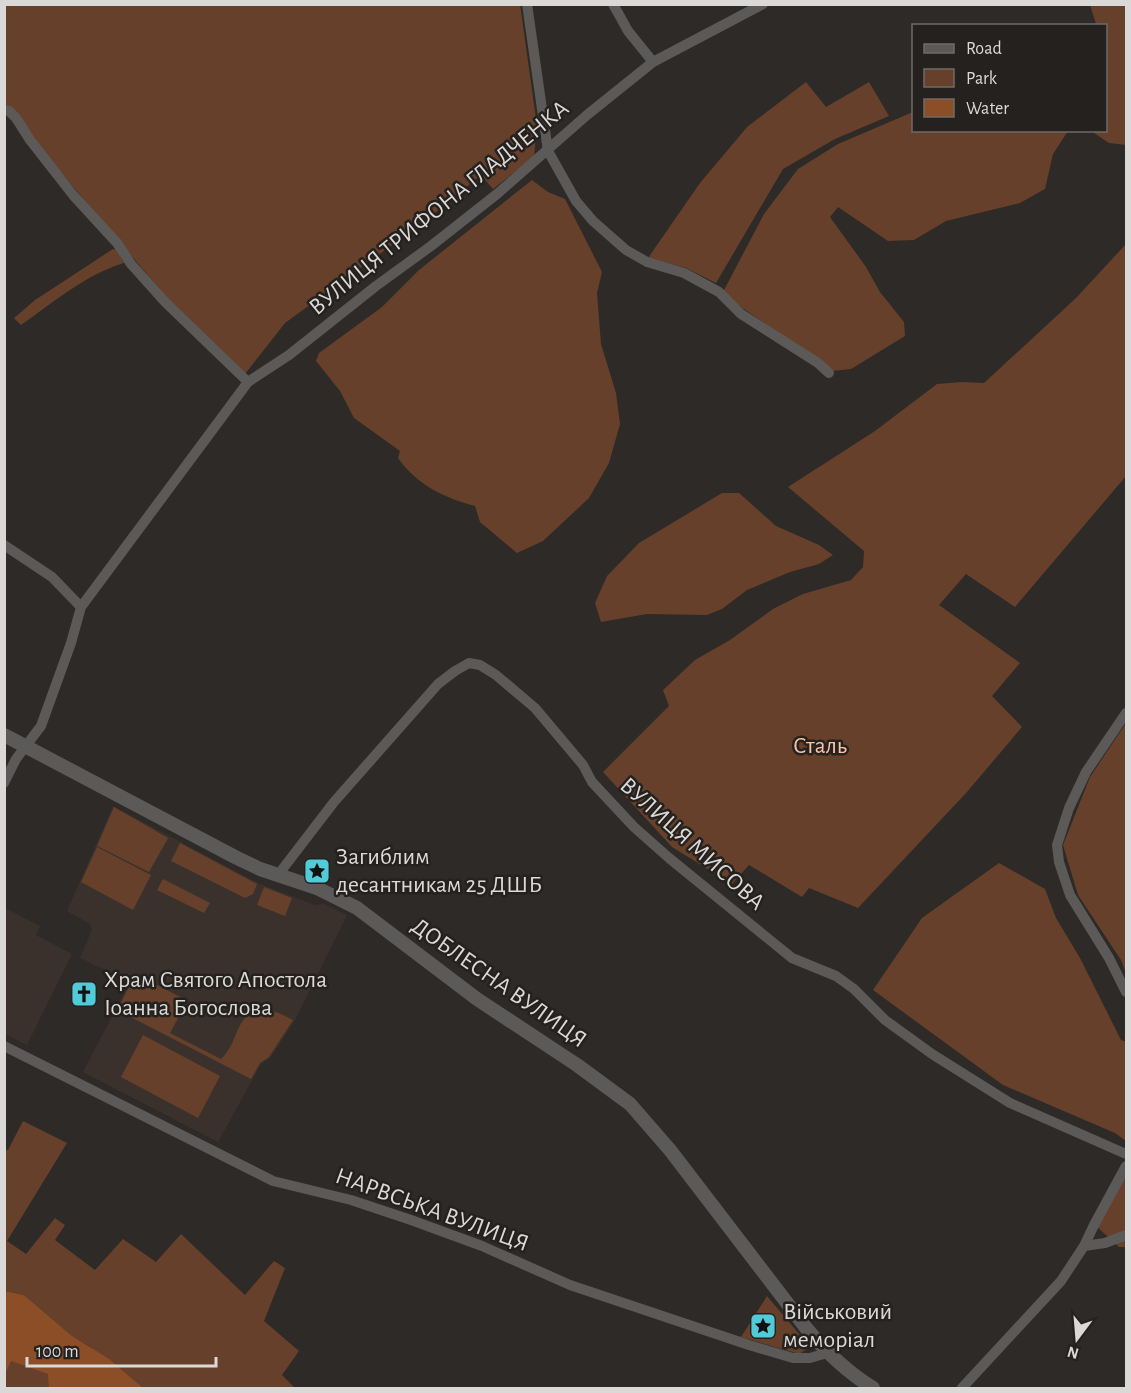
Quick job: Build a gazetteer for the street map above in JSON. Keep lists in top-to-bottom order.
{
  "streets": {
    "street": [
      "ВУЛИЦЯ ТРИФОНА ГЛАДЧЕНКА",
      "ВУЛИЦЯ МИСОВА",
      "ДОБЛЕСНА ВУЛИЦЯ",
      "НАРВСЬКА ВУЛИЦЯ"
    ]
  },
  "crossings": [
    ["ВУЛИЦЯ ТРИФОНА ГЛАДЧЕНКА", "ДОБЛЕСНА ВУЛИЦЯ"],
    ["ВУЛИЦЯ МИСОВА", "ДОБЛЕСНА ВУЛИЦЯ"],
    ["ДОБЛЕСНА ВУЛИЦЯ", "НАРВСЬКА ВУЛИЦЯ"]
  ],
  "parks": ["Сталь"],
  "places": {
    "place": ["Загиблим десантникам 25 ДШБ", "Військовий меморіал"],
    "church": ["Храм Святого Апостола Іоанна Богослова"]
  },
  "legend": ["Road", "Park", "Water"],
  "scale_bar": "100 m",
  "north": "bottom"
}
